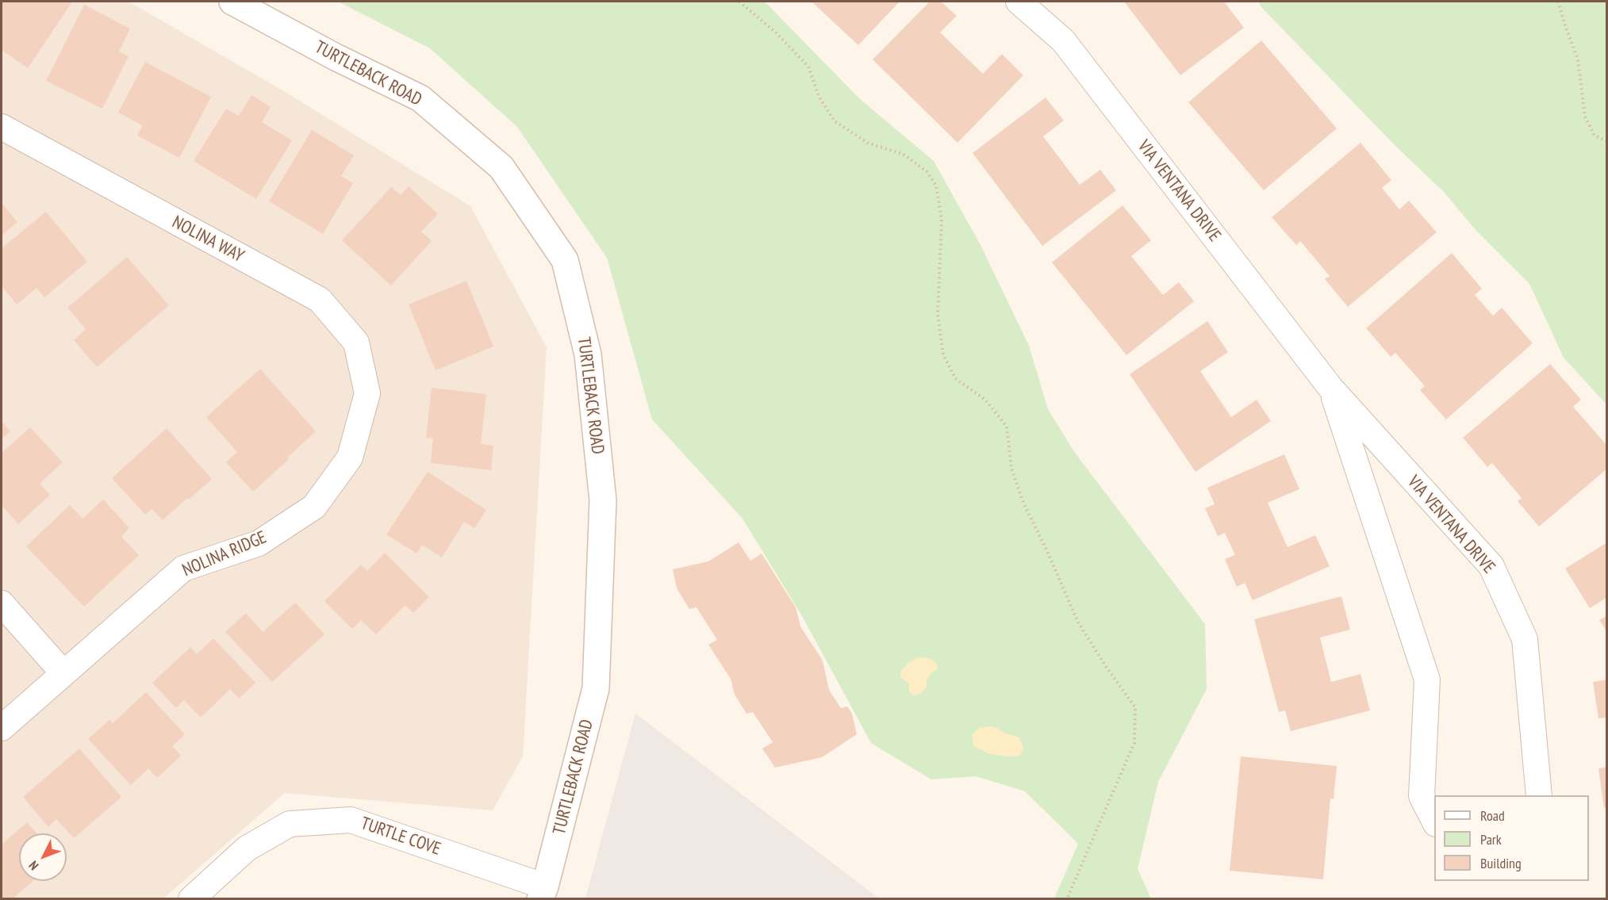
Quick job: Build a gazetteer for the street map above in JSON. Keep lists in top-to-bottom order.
{
  "streets": {
    "main road": ["TURTLEBACK ROAD"],
    "street": [
      "VIA VENTANA DRIVE",
      "NOLINA WAY",
      "NOLINA RIDGE",
      "TURTLE COVE"
    ]
  },
  "crossings": [
    ["TURTLEBACK ROAD", "TURTLE COVE"],
    ["NOLINA WAY", "NOLINA RIDGE"]
  ],
  "legend": ["Road", "Park", "Building"],
  "north": "bottom left"
}
